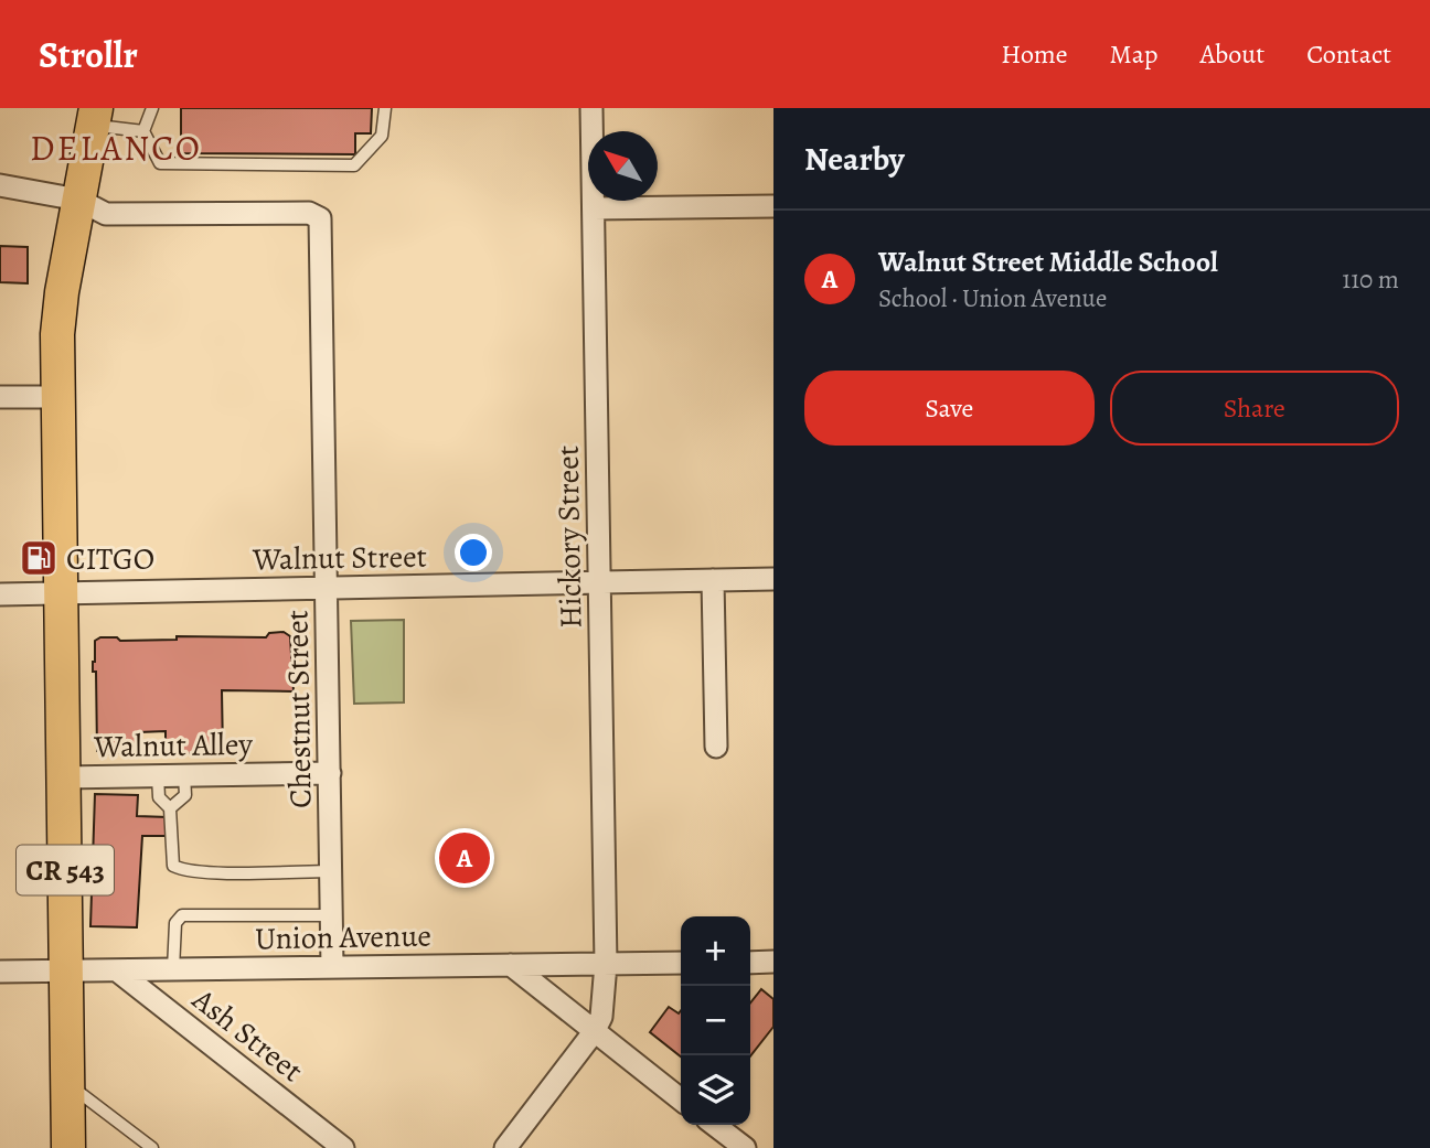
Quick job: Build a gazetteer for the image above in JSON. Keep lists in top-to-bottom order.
{
  "streets": {
    "main road": ["CR 543"],
    "street": [
      "Hickory Street",
      "Walnut Street",
      "Chestnut Street",
      "Walnut Alley",
      "Union Avenue",
      "Ash Street"
    ]
  },
  "crossings": [
    ["Hickory Street", "Walnut Street"],
    ["Hickory Street", "Union Avenue"],
    ["Walnut Street", "Chestnut Street"],
    ["Walnut Street", "CR 543"],
    ["Chestnut Street", "Walnut Alley"],
    ["Chestnut Street", "CR 543"],
    ["Chestnut Street", "Union Avenue"],
    ["Walnut Alley", "CR 543"],
    ["CR 543", "Union Avenue"],
    ["Union Avenue", "Ash Street"]
  ],
  "districts": ["DELANCO"],
  "places": {
    "fuel station": ["CITGO"]
  },
  "north": "top left",
  "page": {
    "header": "Strollr",
    "nav": [
      "Home",
      "Map",
      "About",
      "Contact"
    ],
    "heading": "Nearby",
    "list": [
      {
        "mark": "A",
        "name": "Walnut Street Middle School",
        "note": "School · Union Avenue",
        "value": "110 m"
      }
    ],
    "buttons": ["Save", "Share"],
    "pins": "A",
    "map_buttons": ["+", "−"]
  }
}
